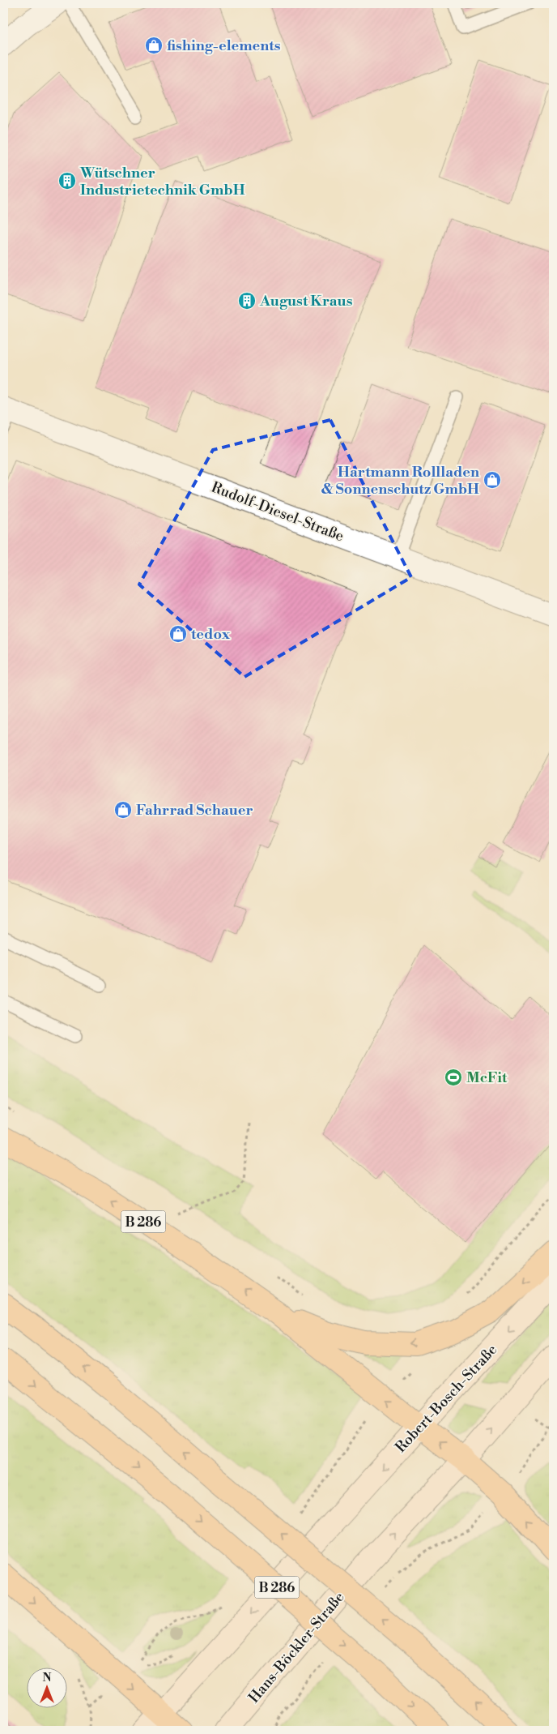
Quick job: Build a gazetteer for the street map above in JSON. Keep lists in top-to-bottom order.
{
  "streets": {
    "highway": ["B 286"],
    "street": ["Rudolf-Diesel-Straße", "Robert-Bosch-Straße", "Hans-Böckler-Straße"]
  },
  "crossings": [
    ["B 286", "Robert-Bosch-Straße"],
    ["B 286", "Hans-Böckler-Straße"]
  ],
  "one_way": ["Robert-Bosch-Straße", "Hans-Böckler-Straße"],
  "places": {
    "shop": [
      "fishing-elements",
      "Hartmann Rollladen & Sonnenschutz GmbH",
      "tedox",
      "Fahrrad Schauer"
    ],
    "building": ["Wütschner Industrietechnik GmbH", "August Kraus"],
    "sports": ["McFit"]
  },
  "north": "top"
}
